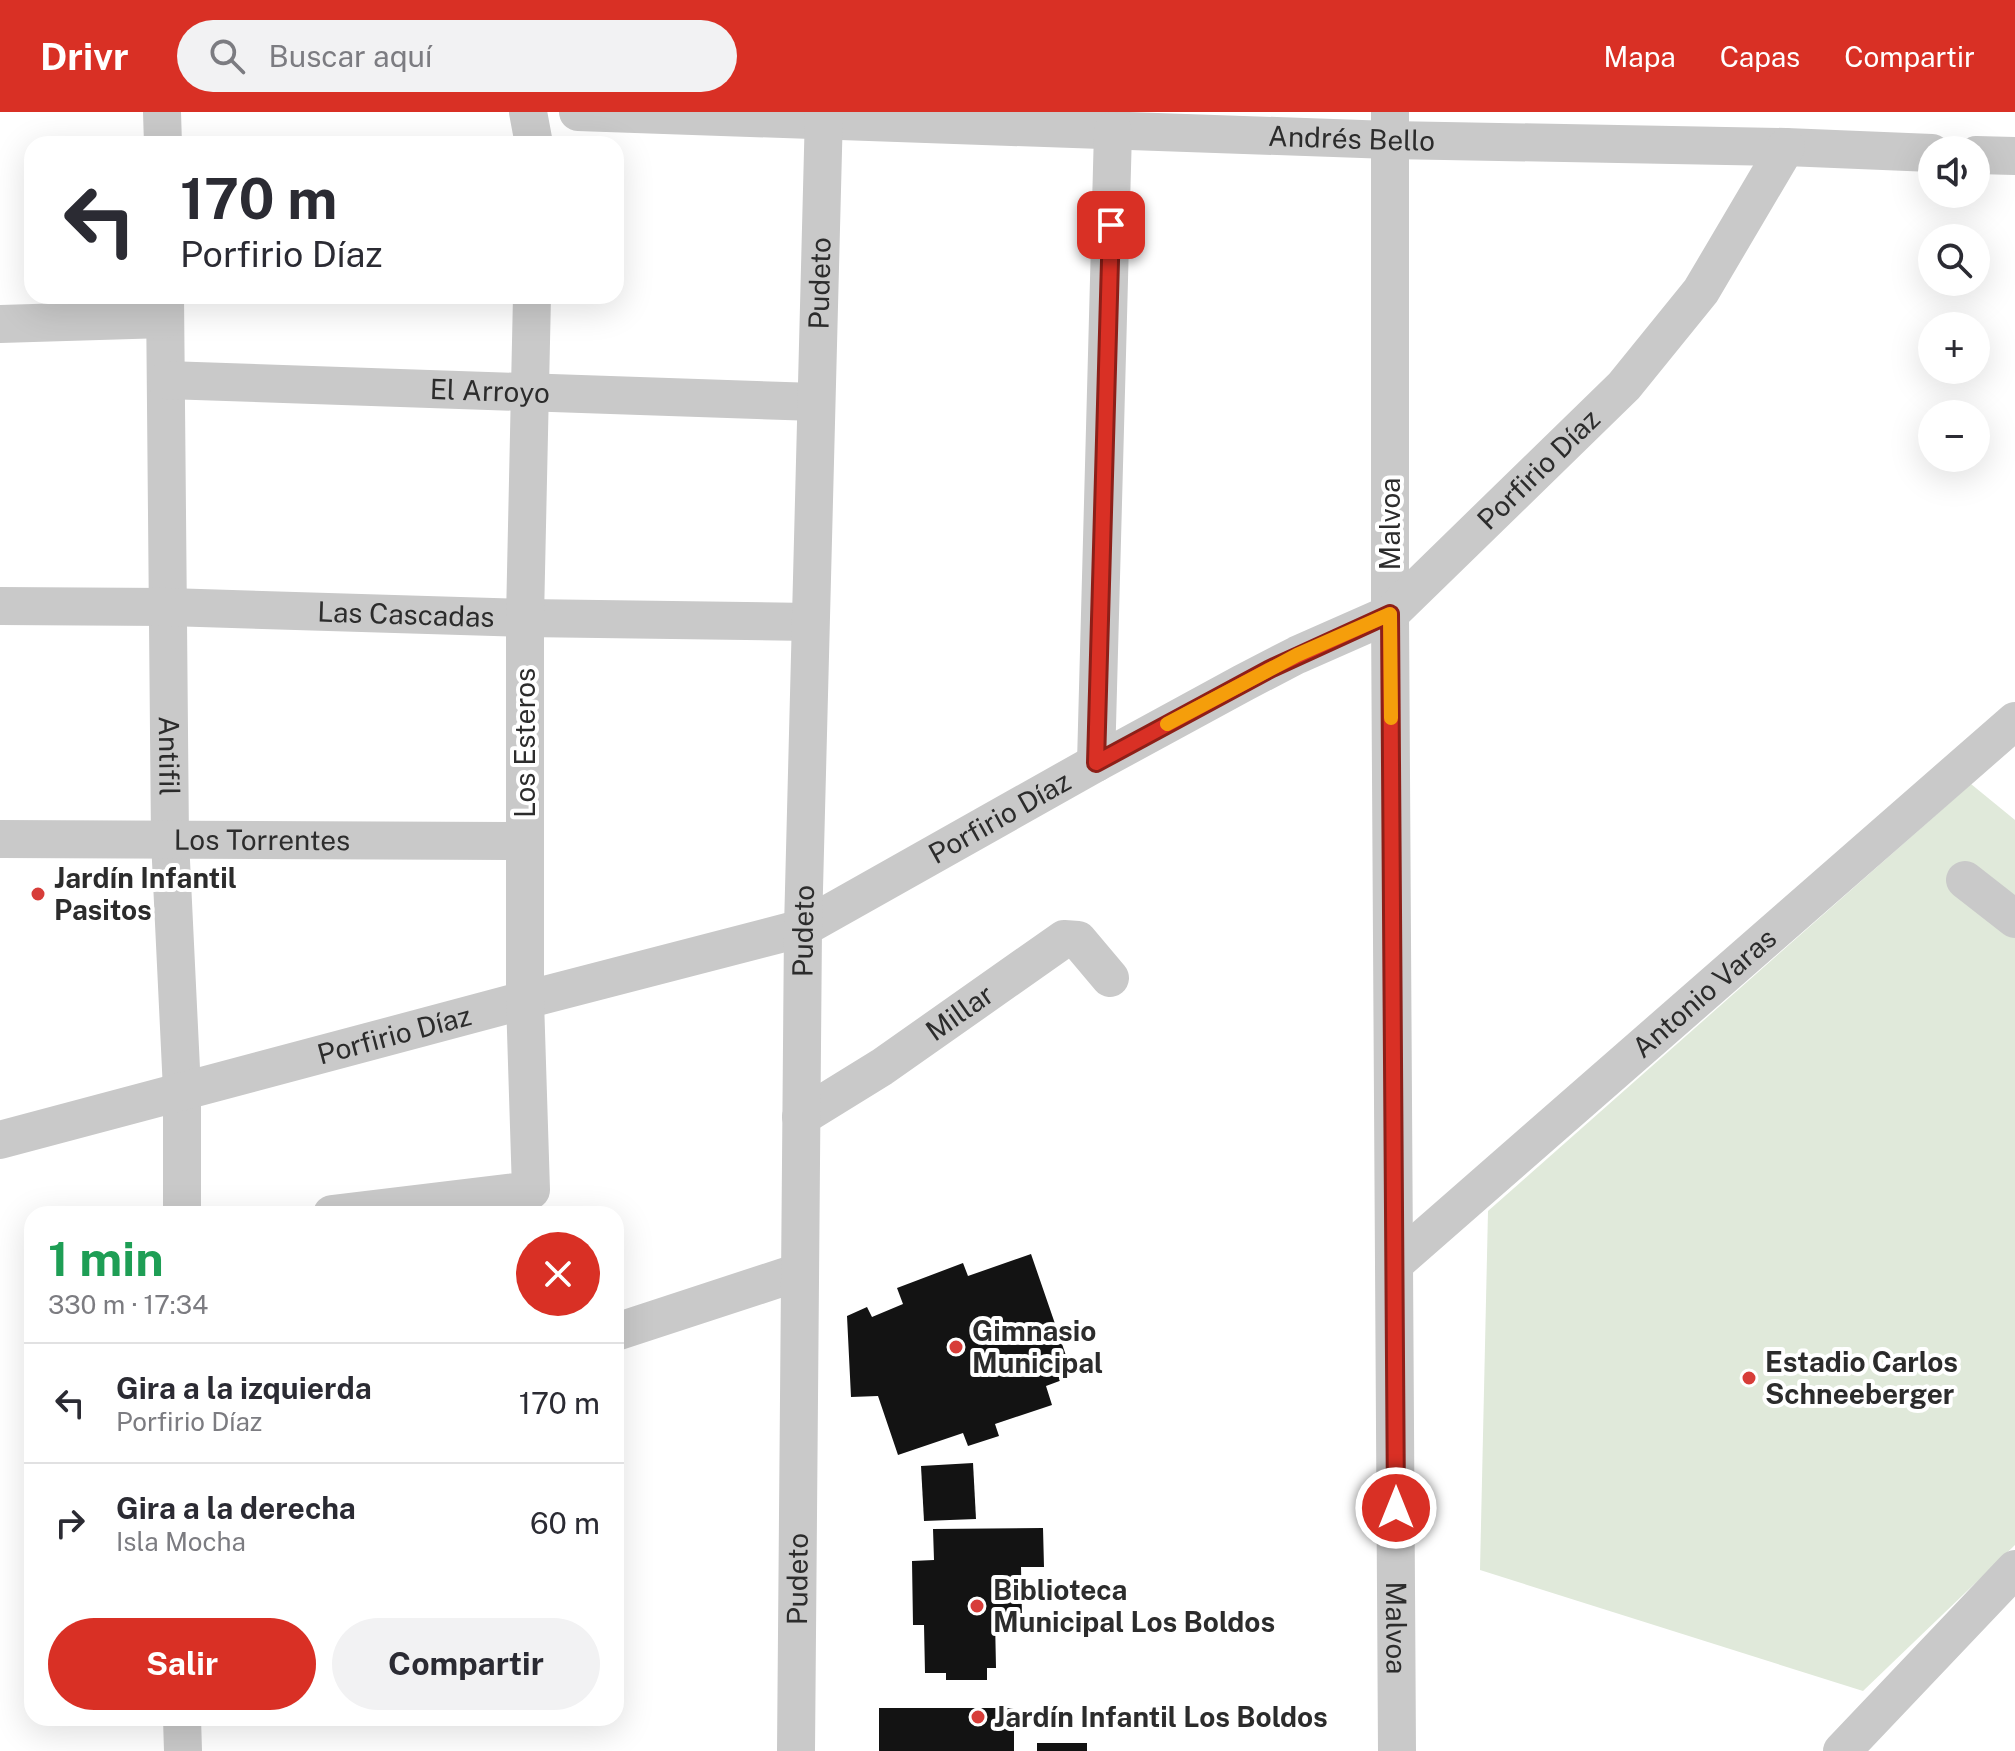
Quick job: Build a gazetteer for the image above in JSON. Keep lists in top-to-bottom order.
{
  "streets": {
    "street": [
      "Andrés Bello",
      "Pudeto",
      "El Arroyo",
      "Porfirio Díaz",
      "Malvoa",
      "Las Cascadas",
      "Los Esteros",
      "Antifil",
      "Los Torrentes",
      "Antonio Varas",
      "Millar"
    ]
  },
  "crossings": [
    ["Andrés Bello", "Pudeto"],
    ["Andrés Bello", "Porfirio Díaz"],
    ["Andrés Bello", "Malvoa"],
    ["Pudeto", "El Arroyo"],
    ["Pudeto", "Porfirio Díaz"],
    ["Pudeto", "Las Cascadas"],
    ["Pudeto", "Millar"],
    ["El Arroyo", "Los Esteros"],
    ["El Arroyo", "Antifil"],
    ["Porfirio Díaz", "Malvoa"],
    ["Porfirio Díaz", "Los Esteros"],
    ["Porfirio Díaz", "Antifil"],
    ["Malvoa", "Antonio Varas"],
    ["Las Cascadas", "Los Esteros"],
    ["Las Cascadas", "Antifil"],
    ["Los Esteros", "Los Torrentes"],
    ["Antifil", "Los Torrentes"]
  ],
  "places": [
    "Jardín Infantil Pasitos",
    "Gimnasio Municipal",
    "Estadio Carlos Schneeberger",
    "Biblioteca Municipal Los Boldos",
    "Jardín Infantil Los Boldos"
  ],
  "page": {
    "header": "Drivr",
    "search": "Buscar aquí",
    "nav": ["Mapa", "Capas", "Compartir"],
    "map_buttons": ["+", "−"],
    "turn": ["170 m", "Porfirio Díaz"],
    "heading": ["1 min", "330 m · 17:34"],
    "list": [
      {
        "name": "Gira a la izquierda",
        "note": "Porfirio Díaz",
        "value": "170 m"
      },
      {
        "name": "Gira a la derecha",
        "note": "Isla Mocha",
        "value": "60 m"
      }
    ],
    "buttons": ["Salir", "Compartir"]
  }
}
